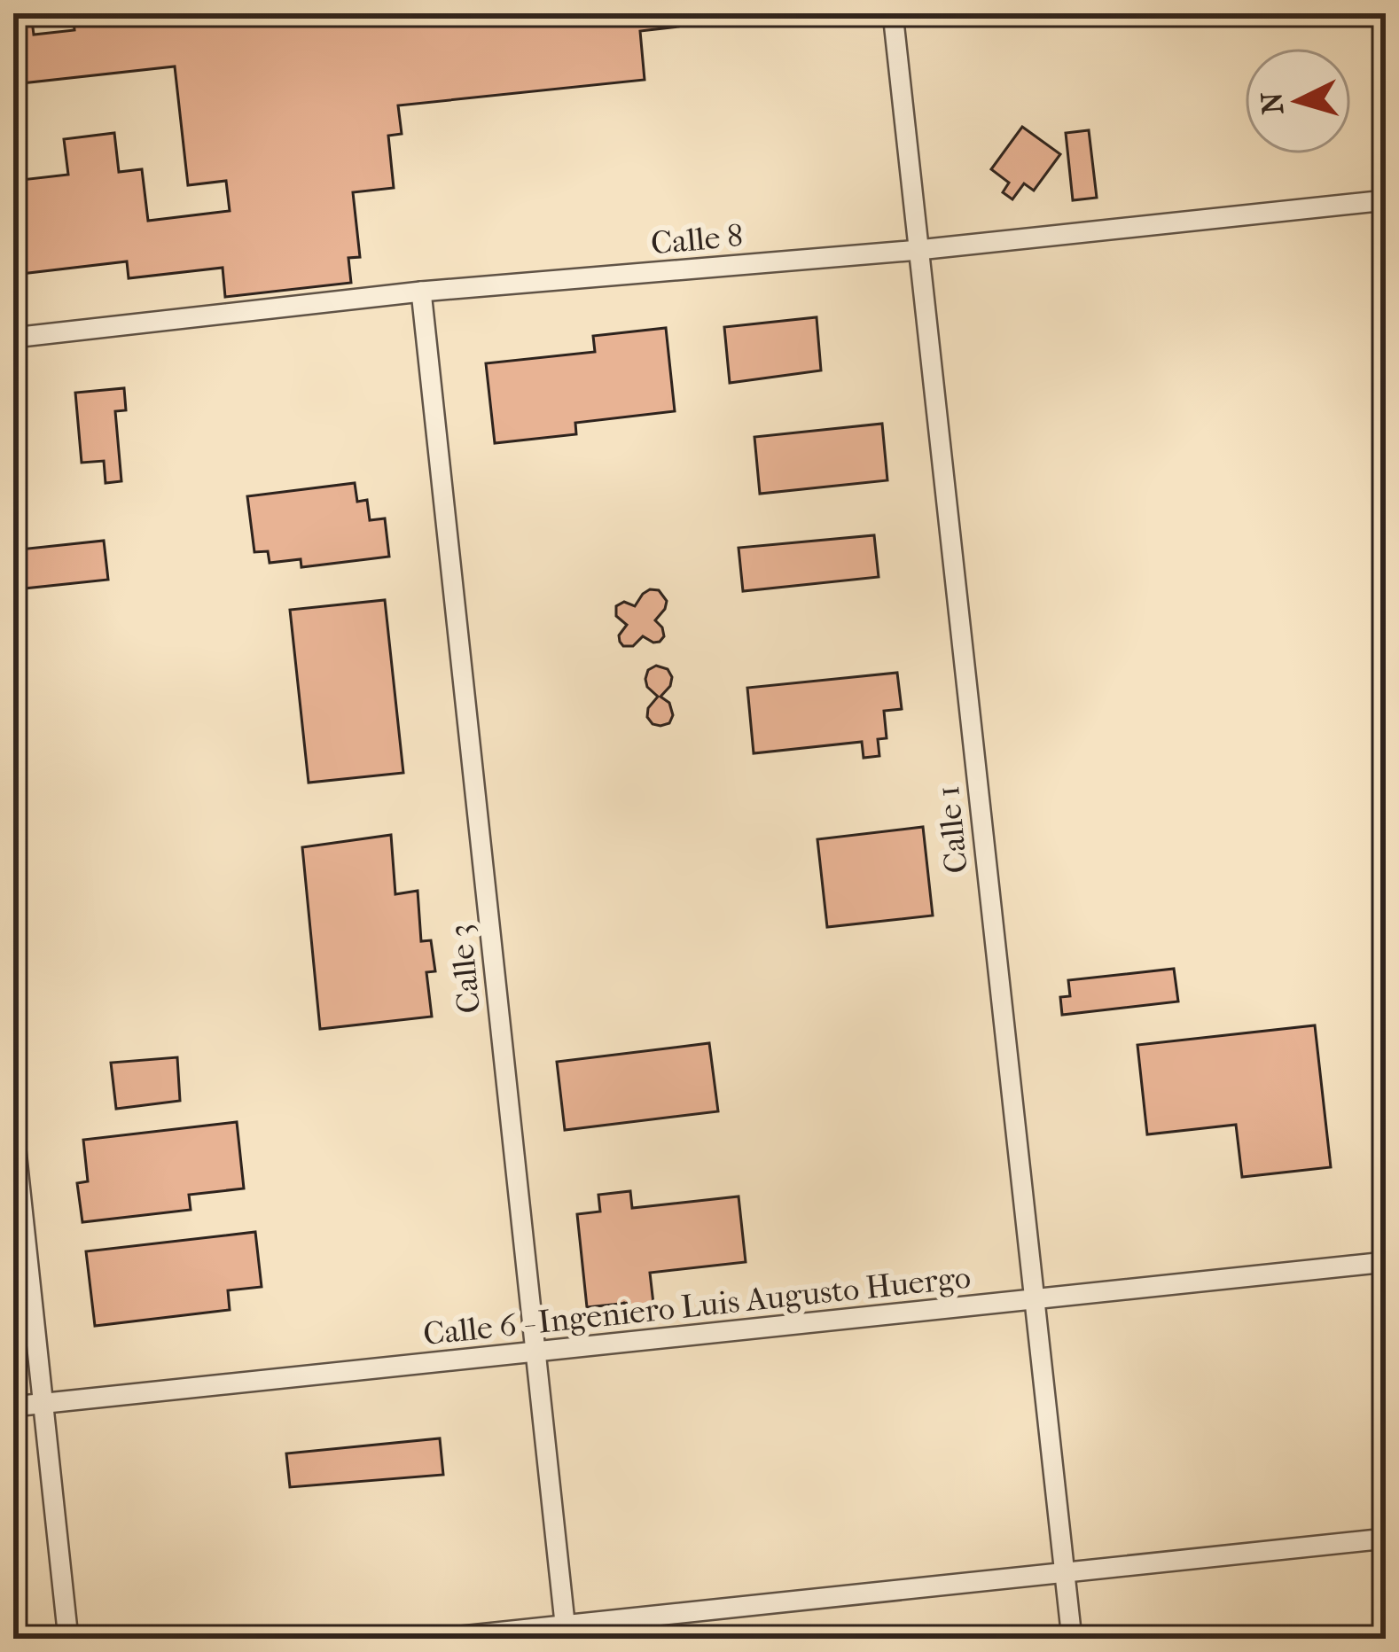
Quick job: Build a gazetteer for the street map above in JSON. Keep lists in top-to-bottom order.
{
  "streets": {
    "street": [
      "Calle 8",
      "Calle 1",
      "Calle 3",
      "Calle 6 - Ingeniero Luis Augusto Huergo"
    ]
  },
  "crossings": [
    ["Calle 8", "Calle 1"],
    ["Calle 8", "Calle 3"],
    ["Calle 1", "Calle 6 - Ingeniero Luis Augusto Huergo"],
    ["Calle 3", "Calle 6 - Ingeniero Luis Augusto Huergo"]
  ],
  "north": "left"
}
